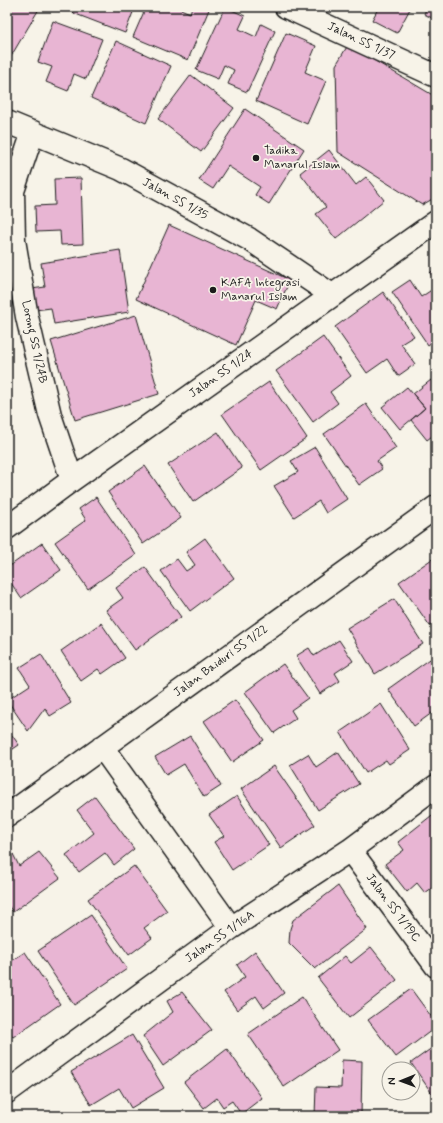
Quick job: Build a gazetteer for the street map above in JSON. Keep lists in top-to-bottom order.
{
  "streets": {
    "street": [
      "Jalan SS 1/37",
      "Jalan SS 1/35",
      "Lorong SS 1/24B",
      "Jalan SS 1/24",
      "Jalan Baiduri SS 1/22",
      "Jalan SS 1/19C",
      "Jalan SS 1/16A"
    ]
  },
  "crossings": [
    ["Jalan SS 1/35", "Lorong SS 1/24B"],
    ["Jalan SS 1/35", "Jalan SS 1/24"],
    ["Lorong SS 1/24B", "Jalan SS 1/24"],
    ["Jalan SS 1/19C", "Jalan SS 1/16A"]
  ],
  "places": ["Tadika Manarul Islam", "KAFA Integrasi Manarul Islam"],
  "north": "left"
}
